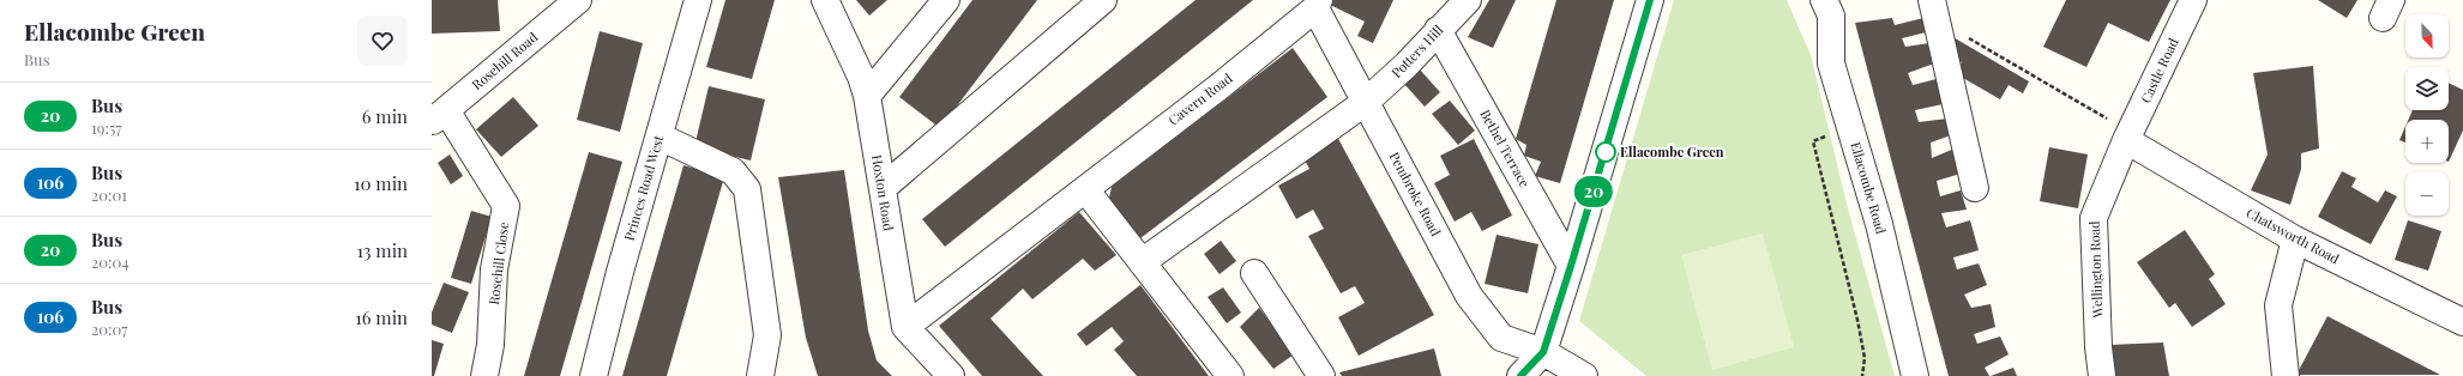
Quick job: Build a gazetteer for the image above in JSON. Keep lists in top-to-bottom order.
{
  "streets": {
    "street": [
      "Potters Hill",
      "Rosehill Road",
      "Castle Road",
      "Cavern Road",
      "Bethel Terrace",
      "Princes Road West",
      "Ellacombe Road",
      "Hoxton Road",
      "Pembroke Road",
      "Chatsworth Road",
      "Rosehill Close",
      "Wellington Road"
    ]
  },
  "crossings": [
    ["Potters Hill", "Bethel Terrace"],
    ["Potters Hill", "Pembroke Road"],
    ["Rosehill Road", "Rosehill Close"],
    ["Castle Road", "Chatsworth Road"],
    ["Castle Road", "Wellington Road"],
    ["Cavern Road", "Hoxton Road"],
    ["Cavern Road", "Pembroke Road"],
    ["Chatsworth Road", "Wellington Road"]
  ],
  "places": ["Ellacombe Green"],
  "lines": ["bus line 20"],
  "north": "bottom right",
  "page": {
    "heading": ["Ellacombe Green", "Bus"],
    "on_map": "20",
    "map_buttons": ["+", "−"],
    "list": [
      {
        "mark": "20",
        "name": "Bus",
        "note": "19:57",
        "value": "6 min"
      },
      {
        "mark": "106",
        "name": "Bus",
        "note": "20:01",
        "value": "10 min"
      },
      {
        "mark": "20",
        "name": "Bus",
        "note": "20:04",
        "value": "13 min"
      },
      {
        "mark": "106",
        "name": "Bus",
        "note": "20:07",
        "value": "16 min"
      }
    ]
  }
}
